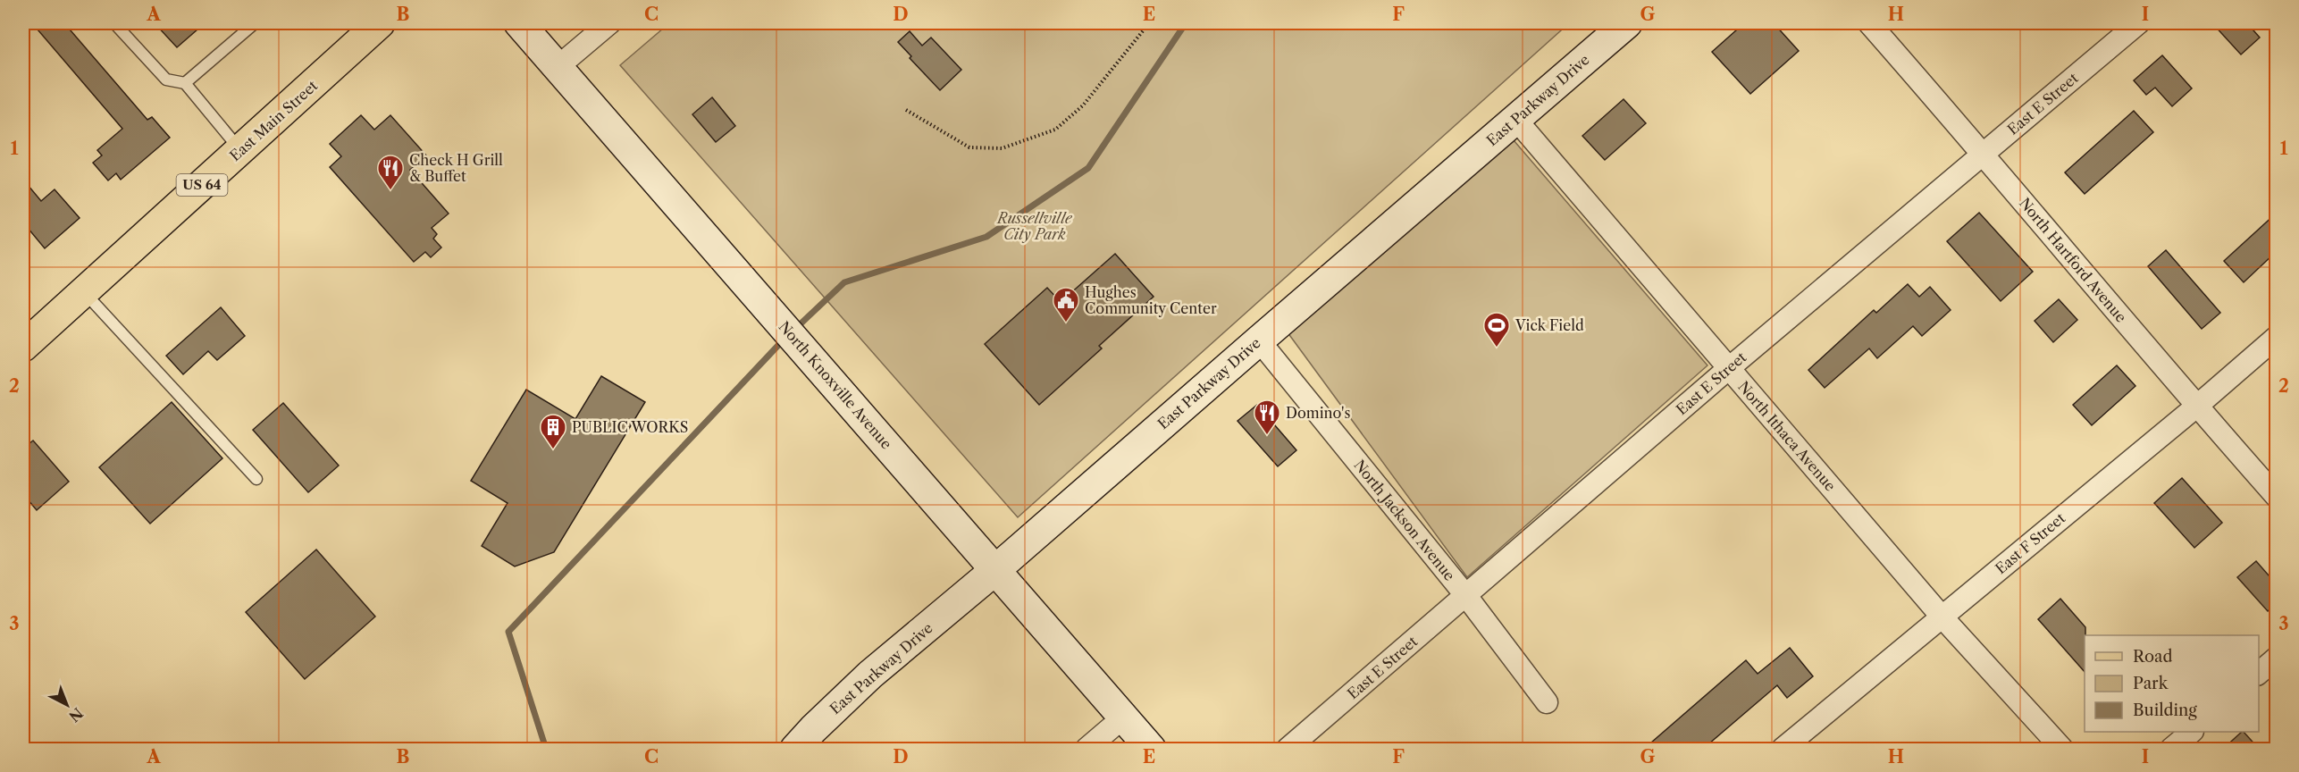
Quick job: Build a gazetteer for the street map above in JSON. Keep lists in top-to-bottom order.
{
  "streets": {
    "main road": [
      "East Parkway Drive",
      "East Main Street",
      "US 64",
      "North Knoxville Avenue"
    ],
    "street": [
      "East E Street",
      "North Hartford Avenue",
      "North Ithaca Avenue",
      "North Jackson Avenue",
      "East F Street"
    ]
  },
  "crossings": [
    ["East Parkway Drive", "North Knoxville Avenue"],
    ["East Parkway Drive", "North Ithaca Avenue"],
    ["East Parkway Drive", "North Jackson Avenue"],
    ["East E Street", "North Hartford Avenue"],
    ["East E Street", "North Ithaca Avenue"],
    ["East E Street", "North Jackson Avenue"],
    ["North Hartford Avenue", "East F Street"],
    ["North Ithaca Avenue", "East F Street"]
  ],
  "parks": ["Russellville City Park"],
  "places": {
    "restaurant": ["Check H Grill & Buffet", "Domino's"],
    "public building": ["Hughes Community Center"],
    "sports": ["Vick Field"],
    "building": ["PUBLIC WORKS"]
  },
  "legend": ["Road", "Park", "Building"],
  "north": "bottom right",
  "grid": {
    "columns": [
      "A",
      "B",
      "C",
      "D",
      "E",
      "F",
      "G",
      "H",
      "I"
    ],
    "rows": ["1", "2", "3"]
  }
}
